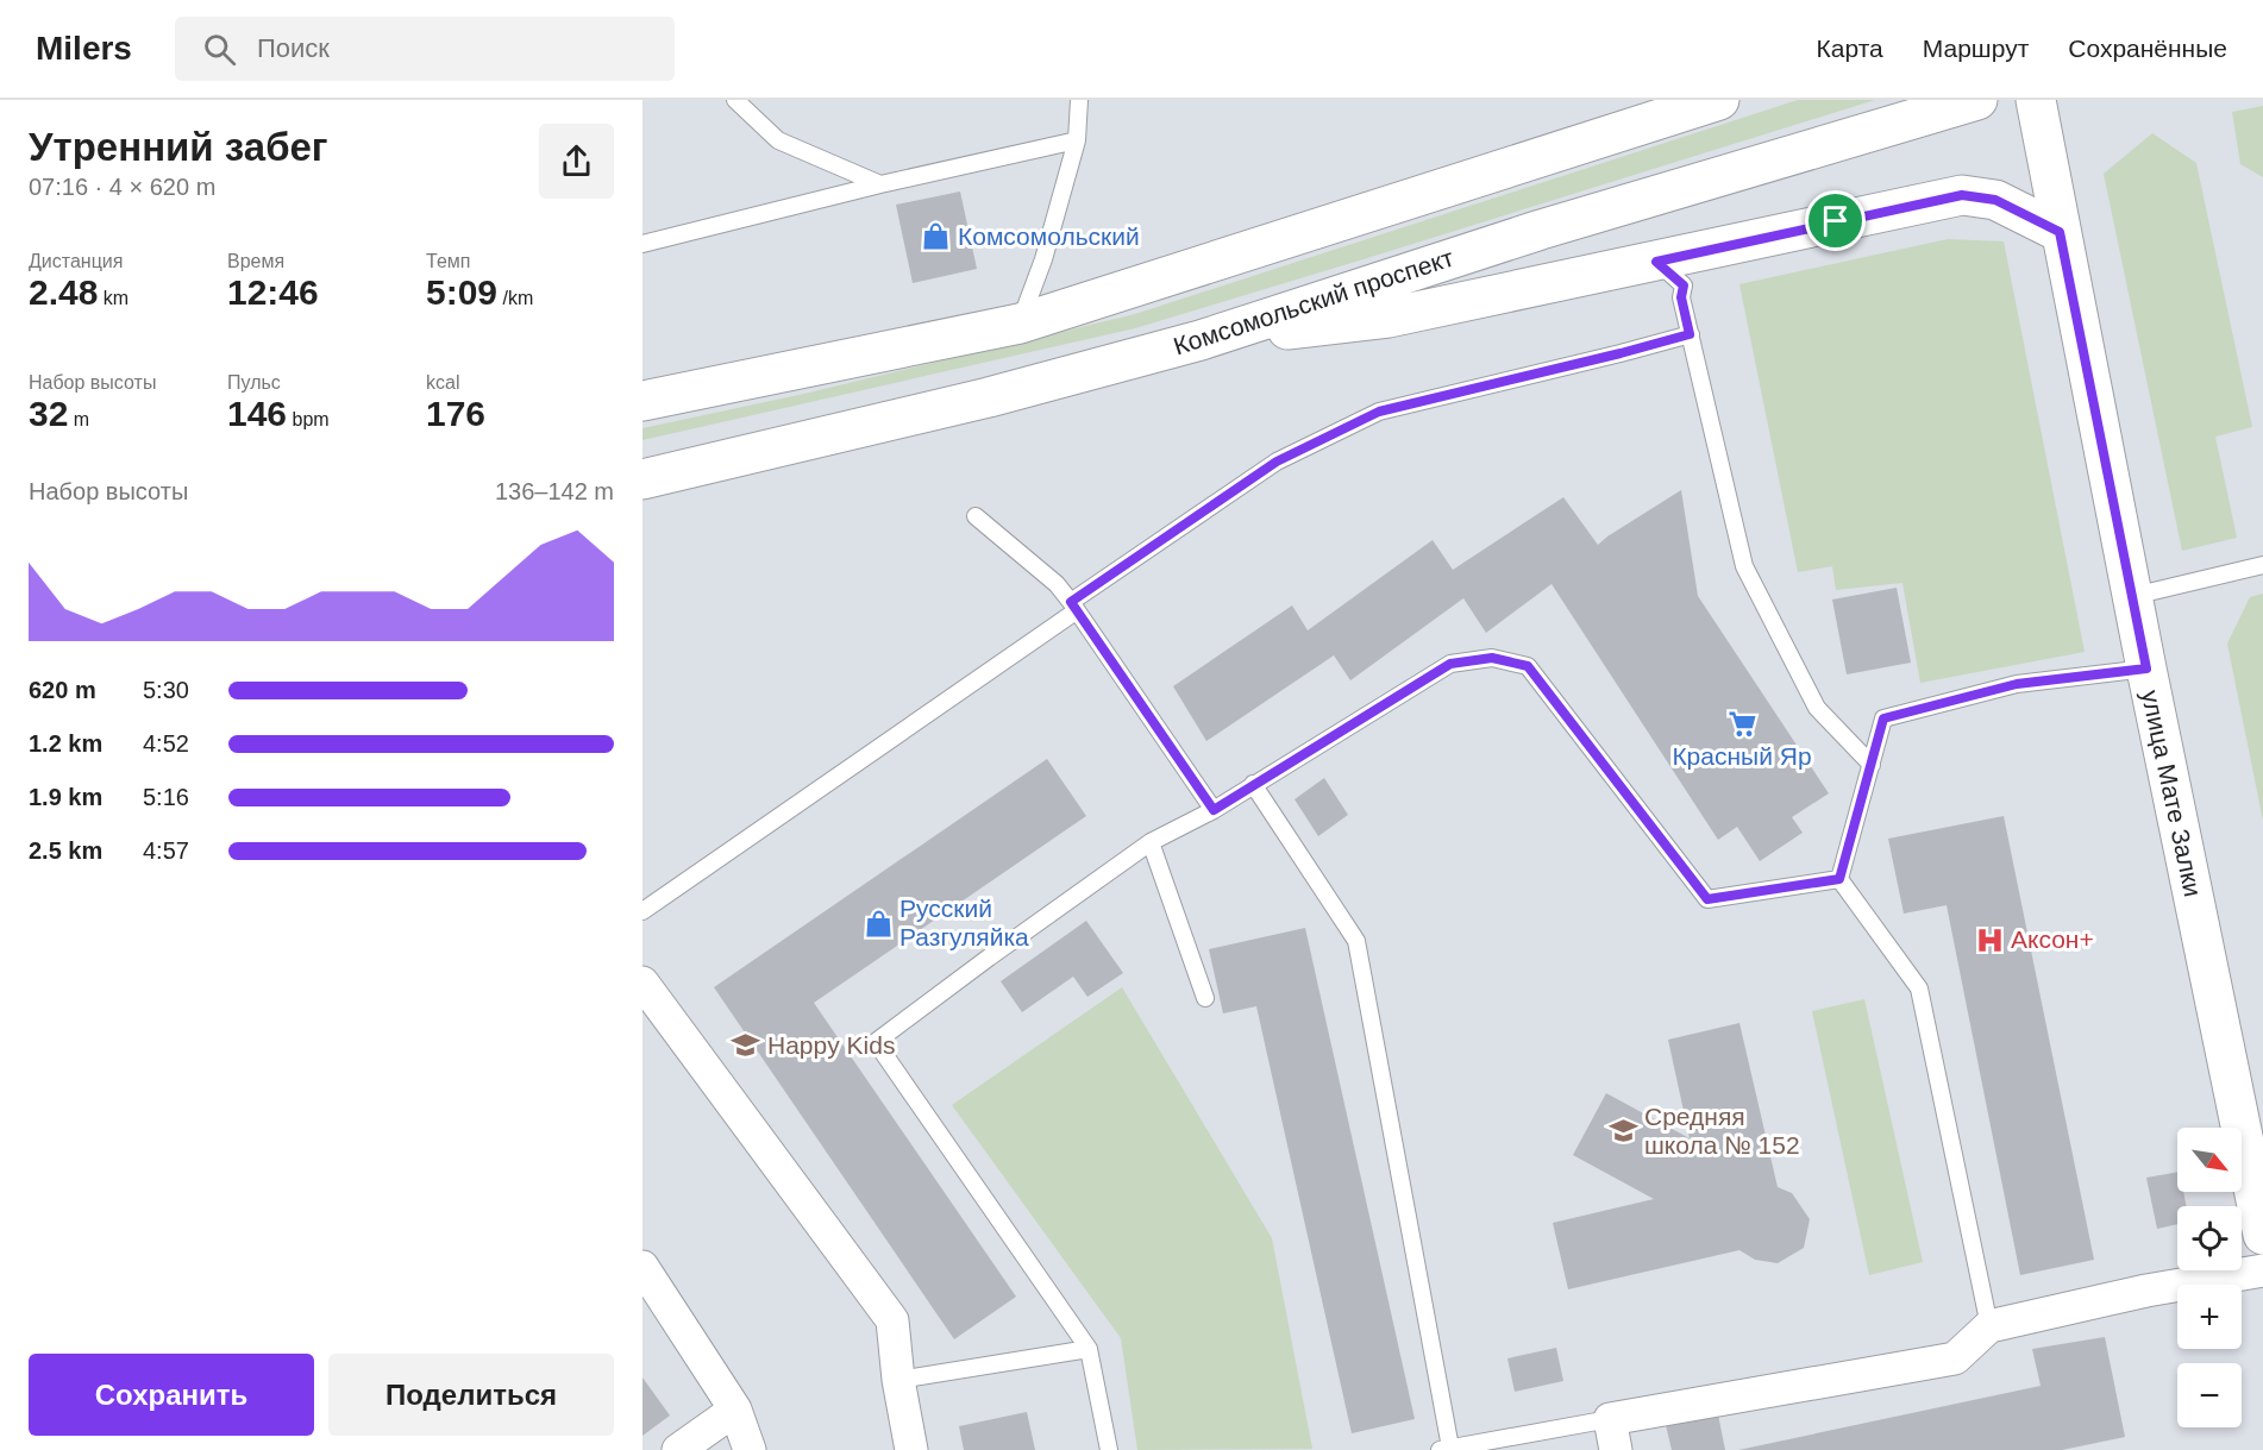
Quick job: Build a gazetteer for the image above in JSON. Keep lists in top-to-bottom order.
{
  "streets": {
    "main road": ["Комсомольский проспект", "улица Мате Залки"]
  },
  "places": {
    "shop": ["Комсомольский", "Русский Разгуляйка"],
    "supermarket": ["Красный Яр"],
    "hospital": ["Аксон+"],
    "school or university": ["Happy Kids", "Средняя школа № 152"]
  },
  "north": "bottom right",
  "page": {
    "header": "Milers",
    "search": "Поиск",
    "nav": ["Карта", "Маршрут", "Сохранённые"],
    "heading": ["Утренний забег", "07:16 · 4 × 620 m"],
    "stats": [
      ["Дистанция", "2.48 km"],
      ["Время", "12:46"],
      ["Темп", "5:09 /km"],
      ["Набор высоты", "32 m"],
      ["Пульс", "146 bpm"],
      ["kcal", "176"]
    ],
    "chart": ["Набор высоты", "136–142 m"],
    "list": [
      {
        "name": "620 m",
        "note": "5:30"
      },
      {
        "name": "1.2 km",
        "note": "4:52"
      },
      {
        "name": "1.9 km",
        "note": "5:16"
      },
      {
        "name": "2.5 km",
        "note": "4:57"
      }
    ],
    "map_buttons": ["+", "−"],
    "buttons": ["Сохранить", "Поделиться"]
  }
}
